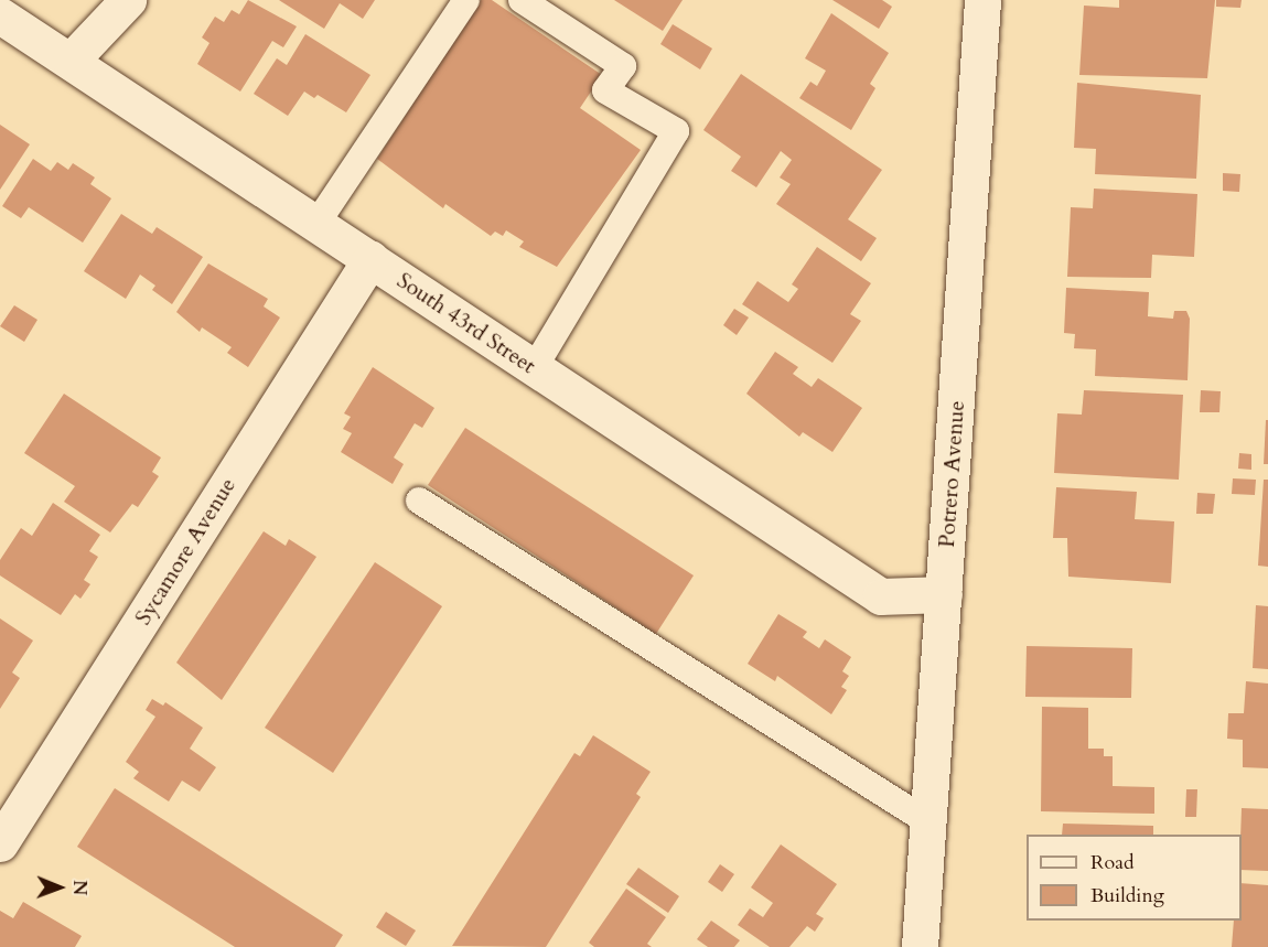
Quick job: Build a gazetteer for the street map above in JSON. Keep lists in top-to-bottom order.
{
  "streets": {
    "street": ["South 43rd Street", "Potrero Avenue", "Sycamore Avenue"]
  },
  "crossings": [
    ["South 43rd Street", "Potrero Avenue"],
    ["South 43rd Street", "Sycamore Avenue"]
  ],
  "legend": ["Road", "Building"],
  "north": "right"
}
